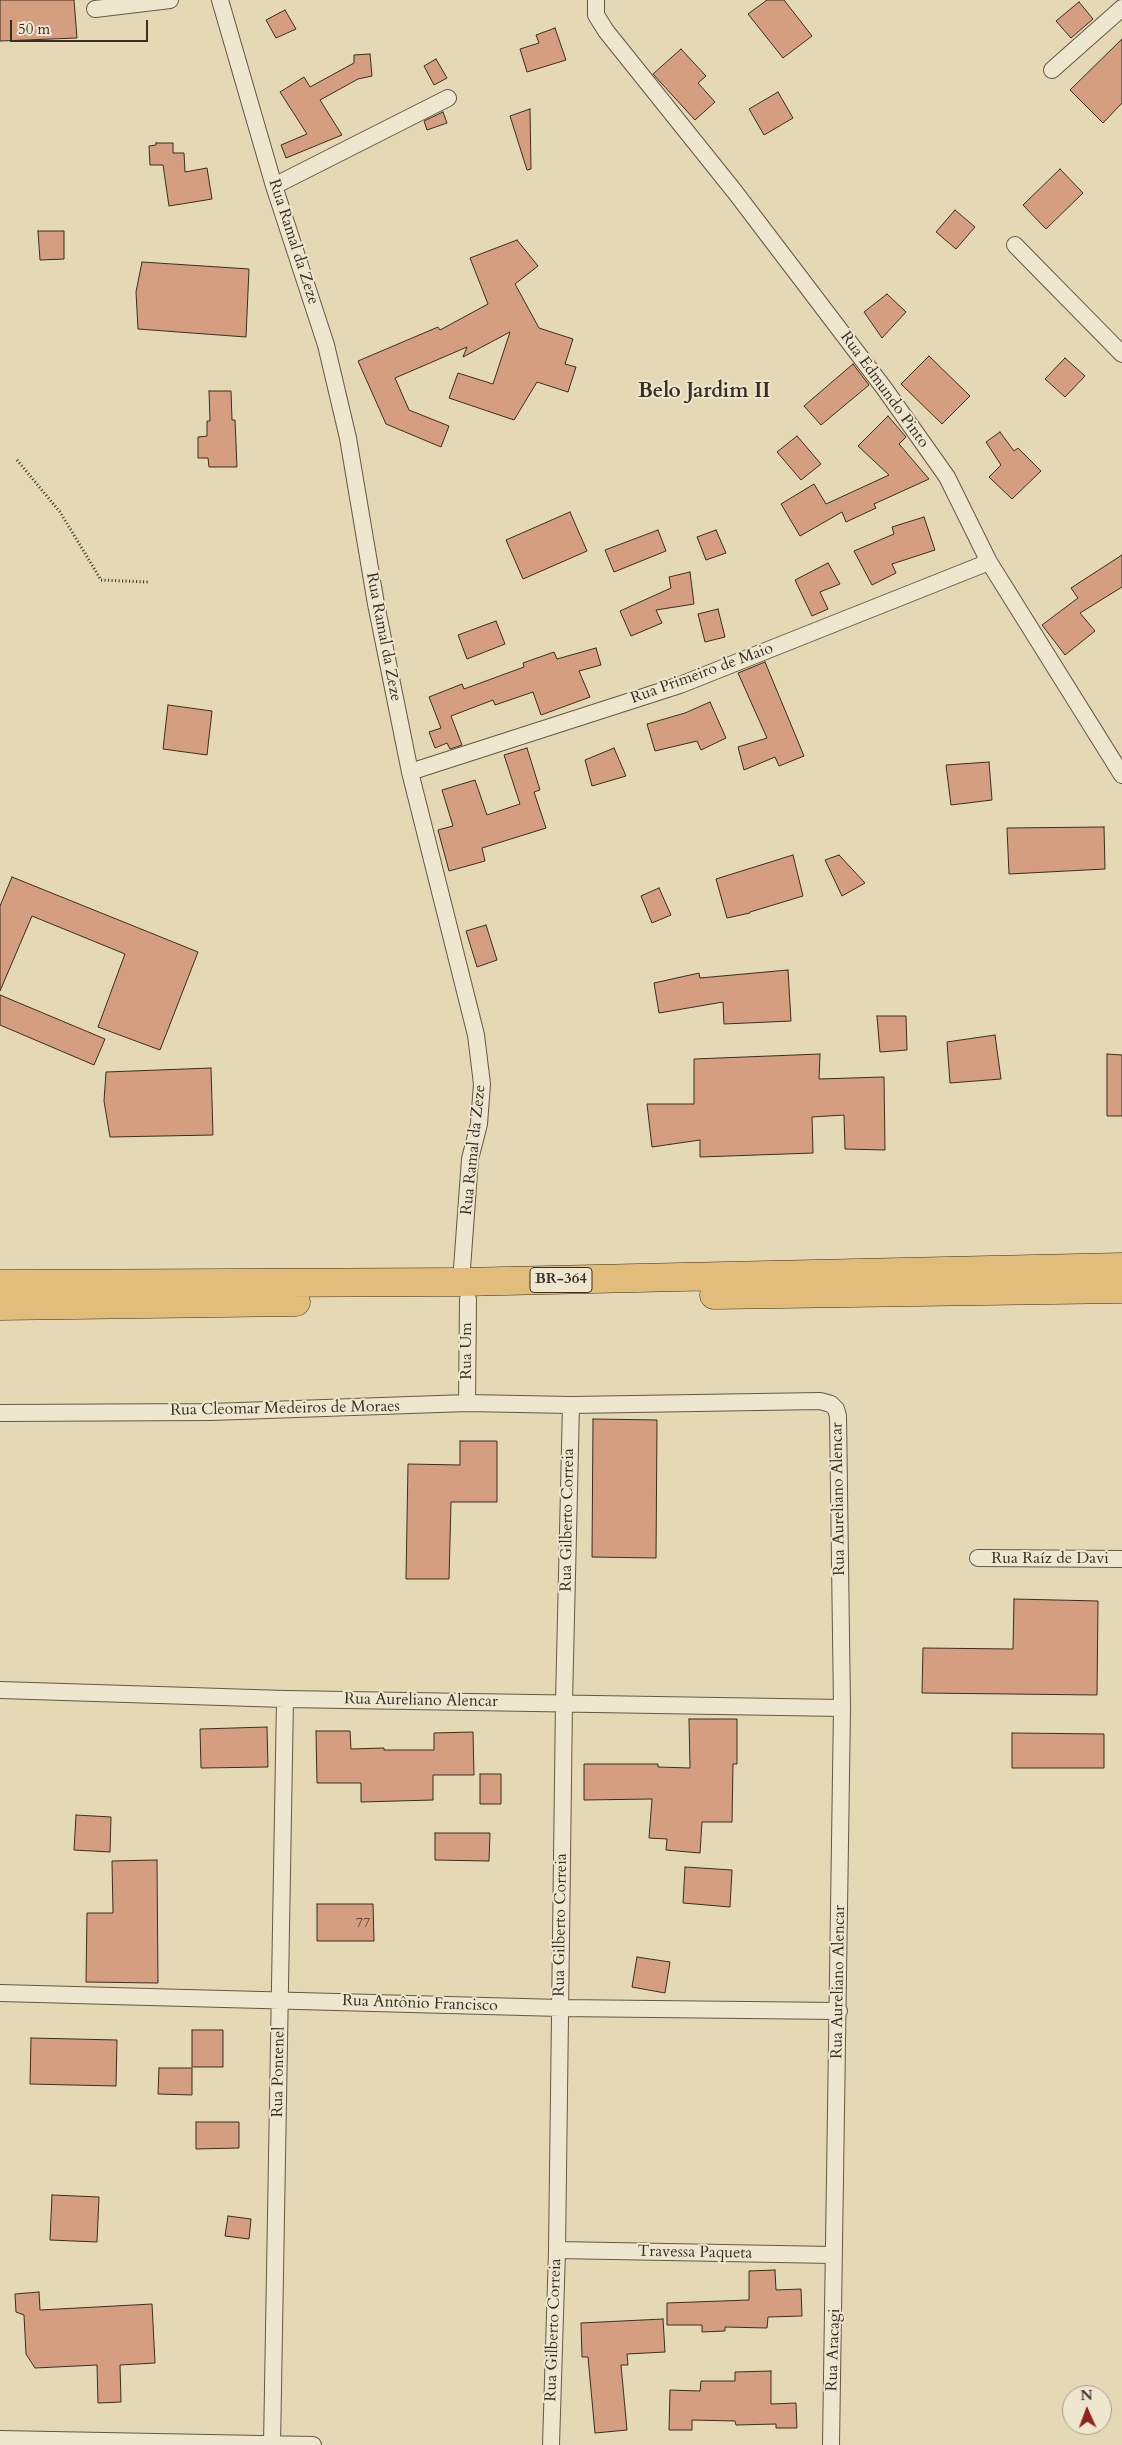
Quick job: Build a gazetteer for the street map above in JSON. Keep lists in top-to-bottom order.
{
  "streets": {
    "highway": ["BR-364"],
    "street": [
      "Rua Ramal da Zeze",
      "Rua Edmundo Pinto",
      "Rua Primeiro de Maio",
      "Rua Um",
      "Rua Cleomar Medeiros de Moraes",
      "Rua Aureliano Alencar",
      "Rua Gilberto Correia",
      "Rua Raíz de Davi",
      "Rua Antônio Francisco",
      "Rua Pontenel",
      "Travessa Paqueta",
      "Rua Aracagi"
    ]
  },
  "crossings": [
    ["Rua Ramal da Zeze", "Rua Primeiro de Maio"],
    ["Rua Ramal da Zeze", "BR-364"],
    ["Rua Ramal da Zeze", "Rua Um"],
    ["Rua Edmundo Pinto", "Rua Primeiro de Maio"],
    ["BR-364", "Rua Um"],
    ["Rua Um", "Rua Cleomar Medeiros de Moraes"],
    ["Rua Cleomar Medeiros de Moraes", "Rua Aureliano Alencar"],
    ["Rua Cleomar Medeiros de Moraes", "Rua Gilberto Correia"],
    ["Rua Aureliano Alencar", "Rua Gilberto Correia"],
    ["Rua Aureliano Alencar", "Rua Antônio Francisco"],
    ["Rua Aureliano Alencar", "Rua Pontenel"],
    ["Rua Aureliano Alencar", "Travessa Paqueta"],
    ["Rua Aureliano Alencar", "Rua Aracagi"],
    ["Rua Gilberto Correia", "Rua Antônio Francisco"],
    ["Rua Gilberto Correia", "Travessa Paqueta"],
    ["Rua Antônio Francisco", "Rua Pontenel"],
    ["Travessa Paqueta", "Rua Aracagi"]
  ],
  "districts": ["Belo Jardim II"],
  "house_numbers": ["77"],
  "scale_bar": "50 m",
  "north": "top"
}
